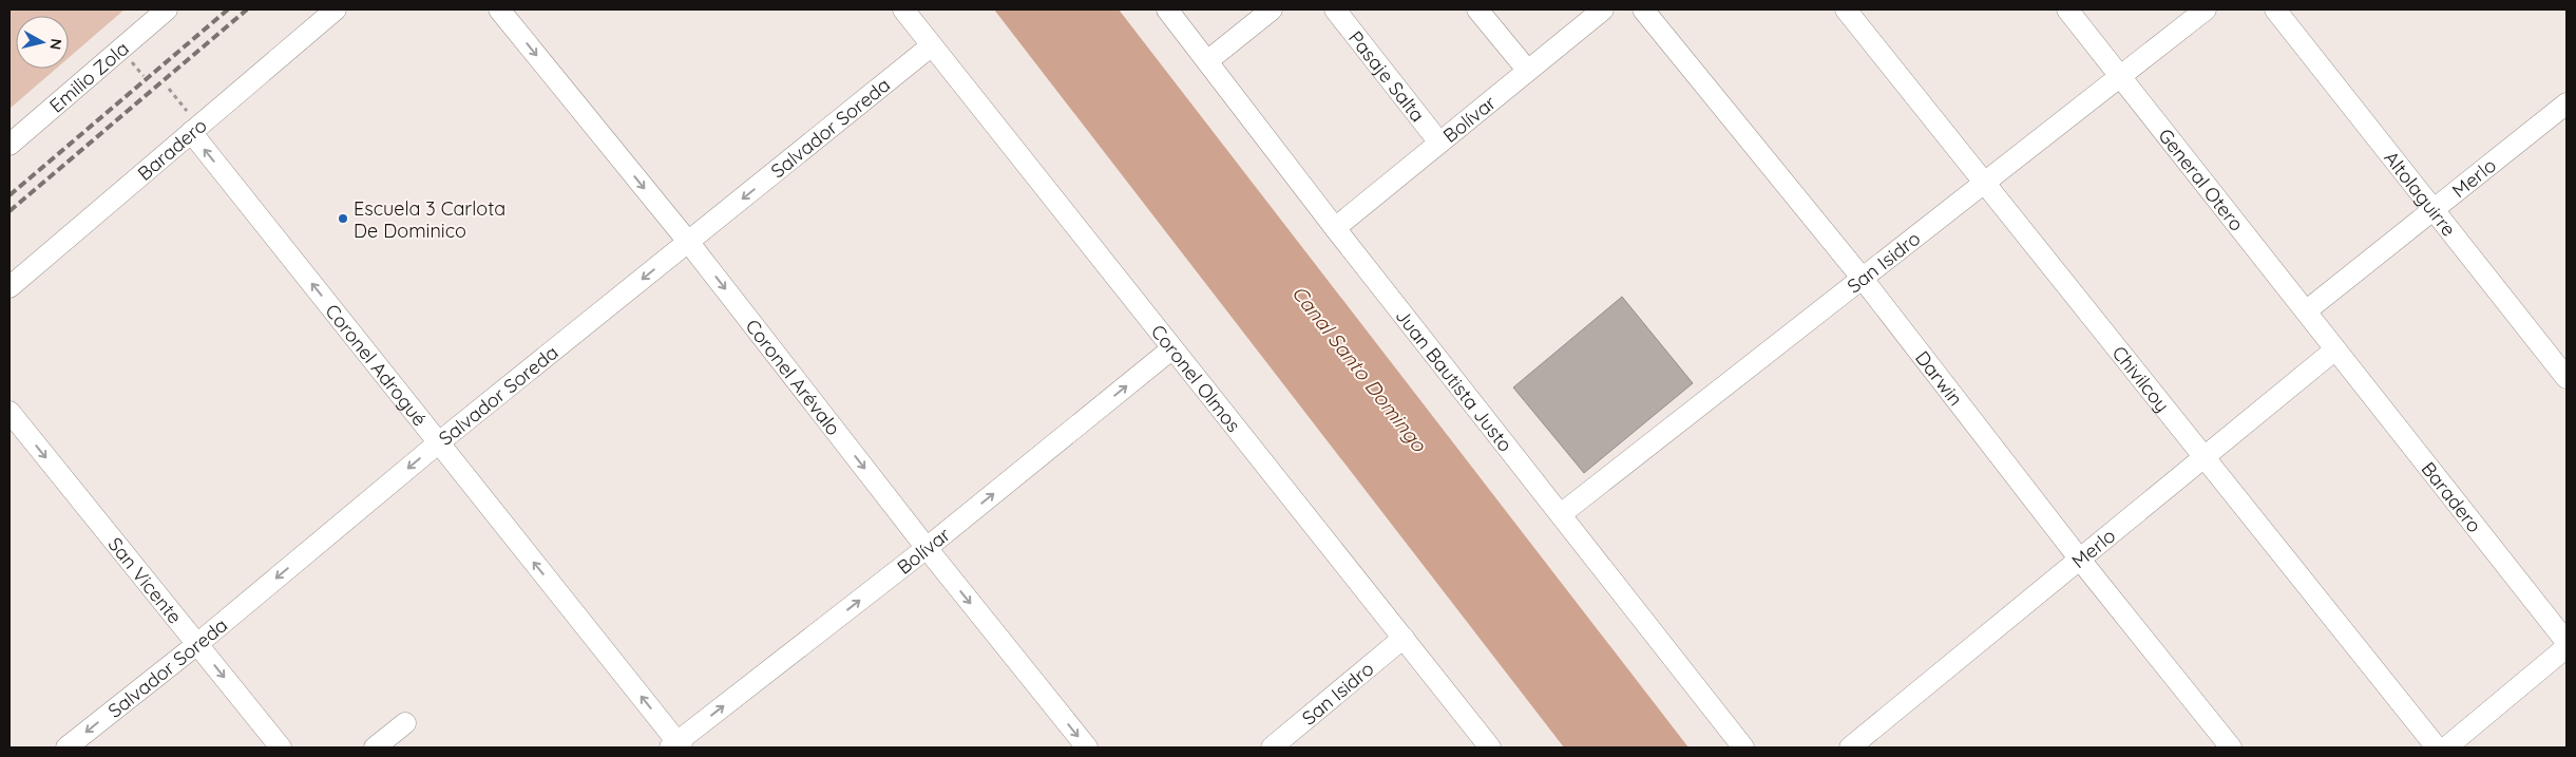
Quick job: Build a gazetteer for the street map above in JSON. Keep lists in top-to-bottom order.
{
  "streets": {
    "street": [
      "Pasaje Salta",
      "Emilio Zola",
      "Bolívar",
      "Salvador Soreda",
      "Baradero",
      "Merlo",
      "General Otero",
      "Altolaguirre",
      "San Isidro",
      "Coronel Adrogué",
      "Darwin",
      "Coronel Arévalo",
      "Coronel Olmos",
      "Juan Bautista Justo",
      "Chivilcoy",
      "San Vicente"
    ]
  },
  "crossings": [
    ["Pasaje Salta", "Bolívar"],
    ["Bolívar", "Coronel Adrogué"],
    ["Bolívar", "Coronel Arévalo"],
    ["Bolívar", "Coronel Olmos"],
    ["Bolívar", "Juan Bautista Justo"],
    ["Salvador Soreda", "Coronel Adrogué"],
    ["Salvador Soreda", "Coronel Arévalo"],
    ["Salvador Soreda", "Coronel Olmos"],
    ["Salvador Soreda", "San Vicente"],
    ["Baradero", "Merlo"],
    ["Baradero", "General Otero"],
    ["Baradero", "Coronel Adrogué"],
    ["Merlo", "General Otero"],
    ["Merlo", "Altolaguirre"],
    ["Merlo", "Darwin"],
    ["Merlo", "Chivilcoy"],
    ["General Otero", "San Isidro"],
    ["San Isidro", "Darwin"],
    ["San Isidro", "Coronel Olmos"],
    ["San Isidro", "Juan Bautista Justo"],
    ["San Isidro", "Chivilcoy"]
  ],
  "one_way": [
    "Bolívar",
    "Salvador Soreda",
    "Coronel Adrogué",
    "Coronel Arévalo",
    "San Vicente"
  ],
  "water": ["Canal Santo Domingo"],
  "places": ["Escuela 3 Carlota De Dominico"],
  "north": "right"
}
